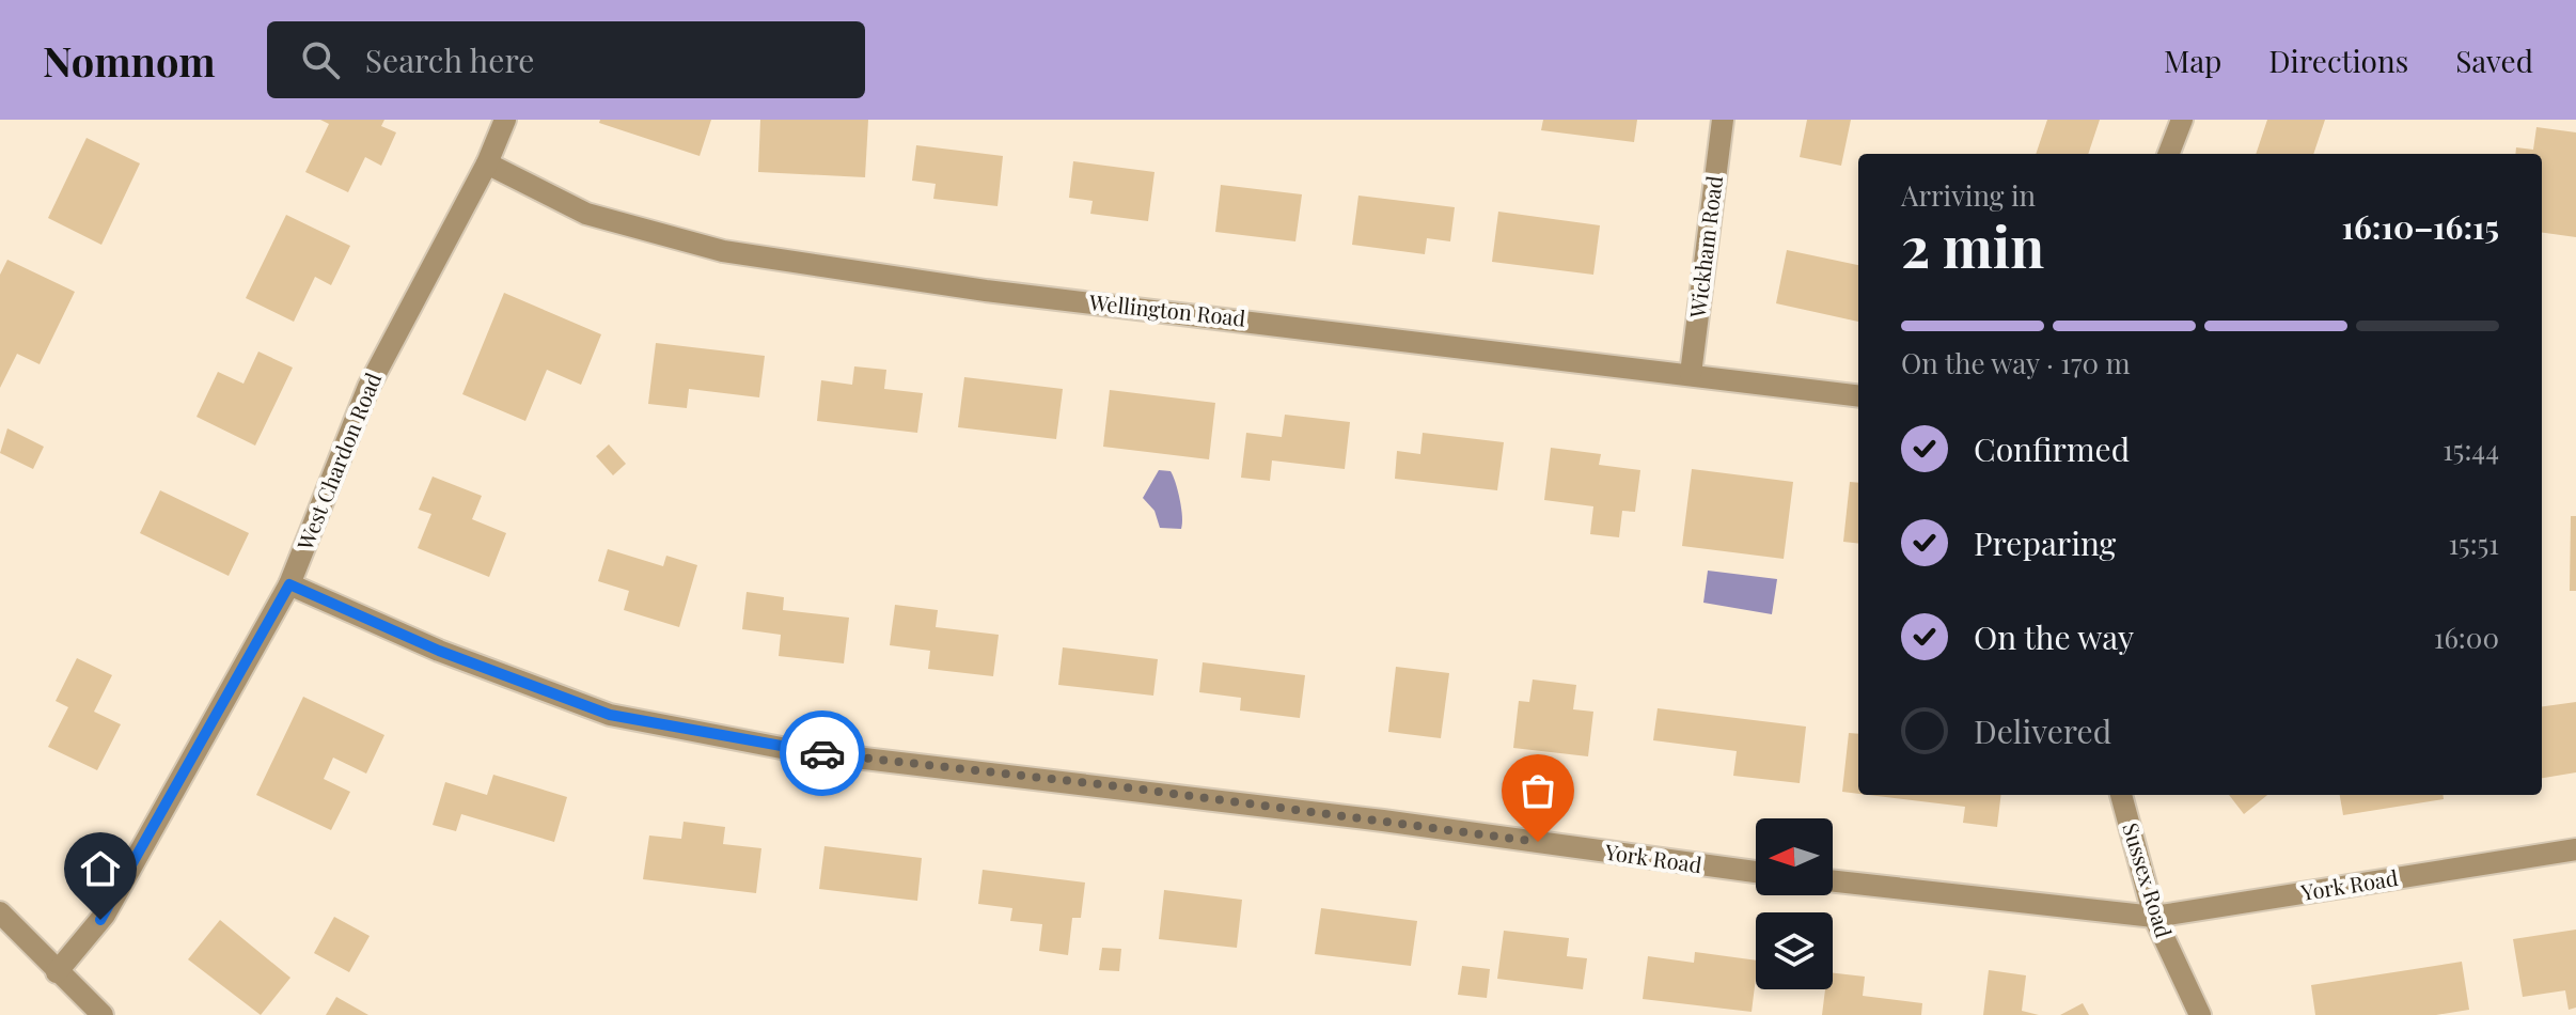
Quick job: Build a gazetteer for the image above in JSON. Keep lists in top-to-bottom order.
{
  "streets": {
    "street": [
      "Wickham Road",
      "Wellington Road",
      "West Chardon Road",
      "York Road",
      "Sussex Road"
    ]
  },
  "crossings": [
    ["Wickham Road", "Wellington Road"],
    ["Wellington Road", "West Chardon Road"],
    ["West Chardon Road", "York Road"],
    ["York Road", "Sussex Road"]
  ],
  "north": "left",
  "page": {
    "header": "Nomnom",
    "search": "Search here",
    "nav": ["Map", "Directions", "Saved"],
    "heading": ["2 min", "Arriving in", "16:10–16:15"],
    "bar": "On the way · 170 m",
    "list": [
      ["Confirmed", "15:44"],
      ["Preparing", "15:51"],
      ["On the way", "16:00"],
      "Delivered"
    ]
  }
}
